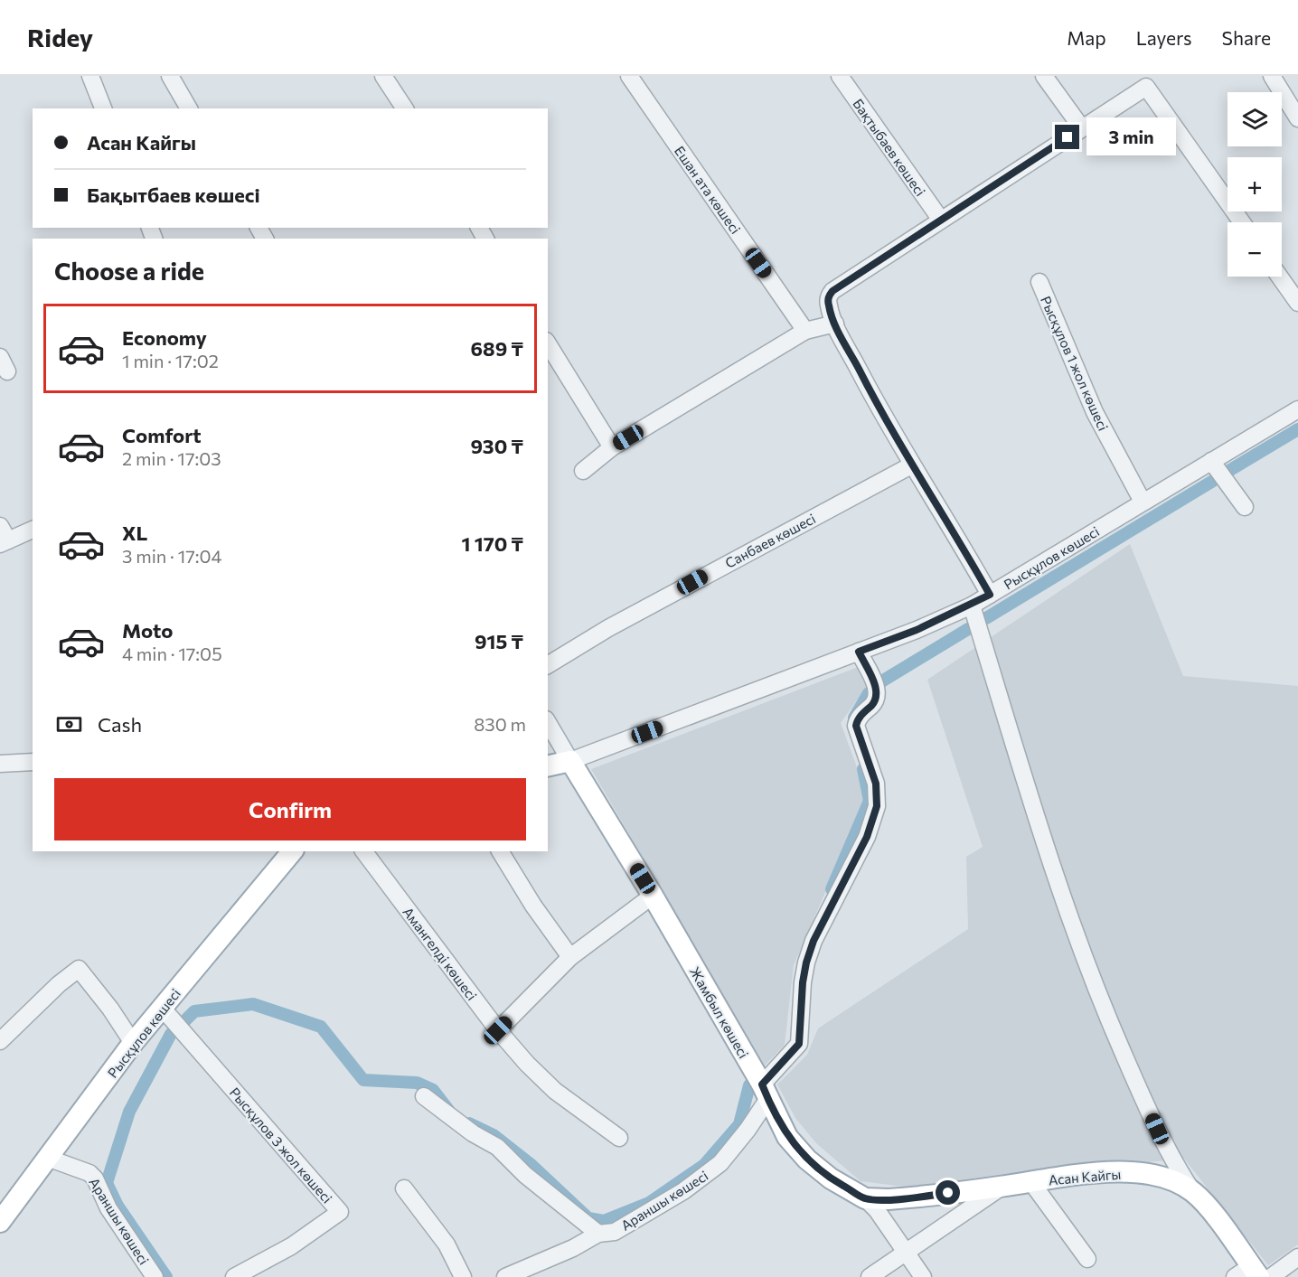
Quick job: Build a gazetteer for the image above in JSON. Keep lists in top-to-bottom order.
{
  "streets": {
    "main road": ["Рысқұлов көшесі", "Жамбыл көшесі", "Асан Кайгы"],
    "street": [
      "Бақтыбаев көшесі",
      "Ешан ата көшесі",
      "Рысқұлов 1 жол көшесі",
      "Санбаев көшесі",
      "Амангелді көшесі",
      "Рысқұлов 3 жол көшесі",
      "Араншы көшесі"
    ]
  },
  "crossings": [
    ["Рысқұлов 1 жол көшесі", "Рысқұлов көшесі"],
    ["Рысқұлов көшесі", "Жамбыл көшесі"],
    ["Рысқұлов көшесі", "Рысқұлов 3 жол көшесі"],
    ["Рысқұлов көшесі", "Араншы көшесі"],
    ["Жамбыл көшесі", "Асан Кайгы"],
    ["Жамбыл көшесі", "Араншы көшесі"]
  ],
  "page": {
    "header": "Ridey",
    "nav": ["Map", "Layers", "Share"],
    "map_buttons": ["+", "−"],
    "banner": ["Асан Кайгы", "Бақытбаев көшесі"],
    "bubble": "3 min",
    "heading": "Choose a ride",
    "list": [
      {
        "name": "Economy",
        "note": "1 min · 17:02",
        "value": "689 ₸"
      },
      {
        "name": "Comfort",
        "note": "2 min · 17:03",
        "value": "930 ₸"
      },
      {
        "name": "XL",
        "note": "3 min · 17:04",
        "value": "1 170 ₸"
      },
      {
        "name": "Moto",
        "note": "4 min · 17:05",
        "value": "915 ₸"
      }
    ],
    "pay": ["Cash", "830 m"],
    "buttons": "Confirm"
  }
}
